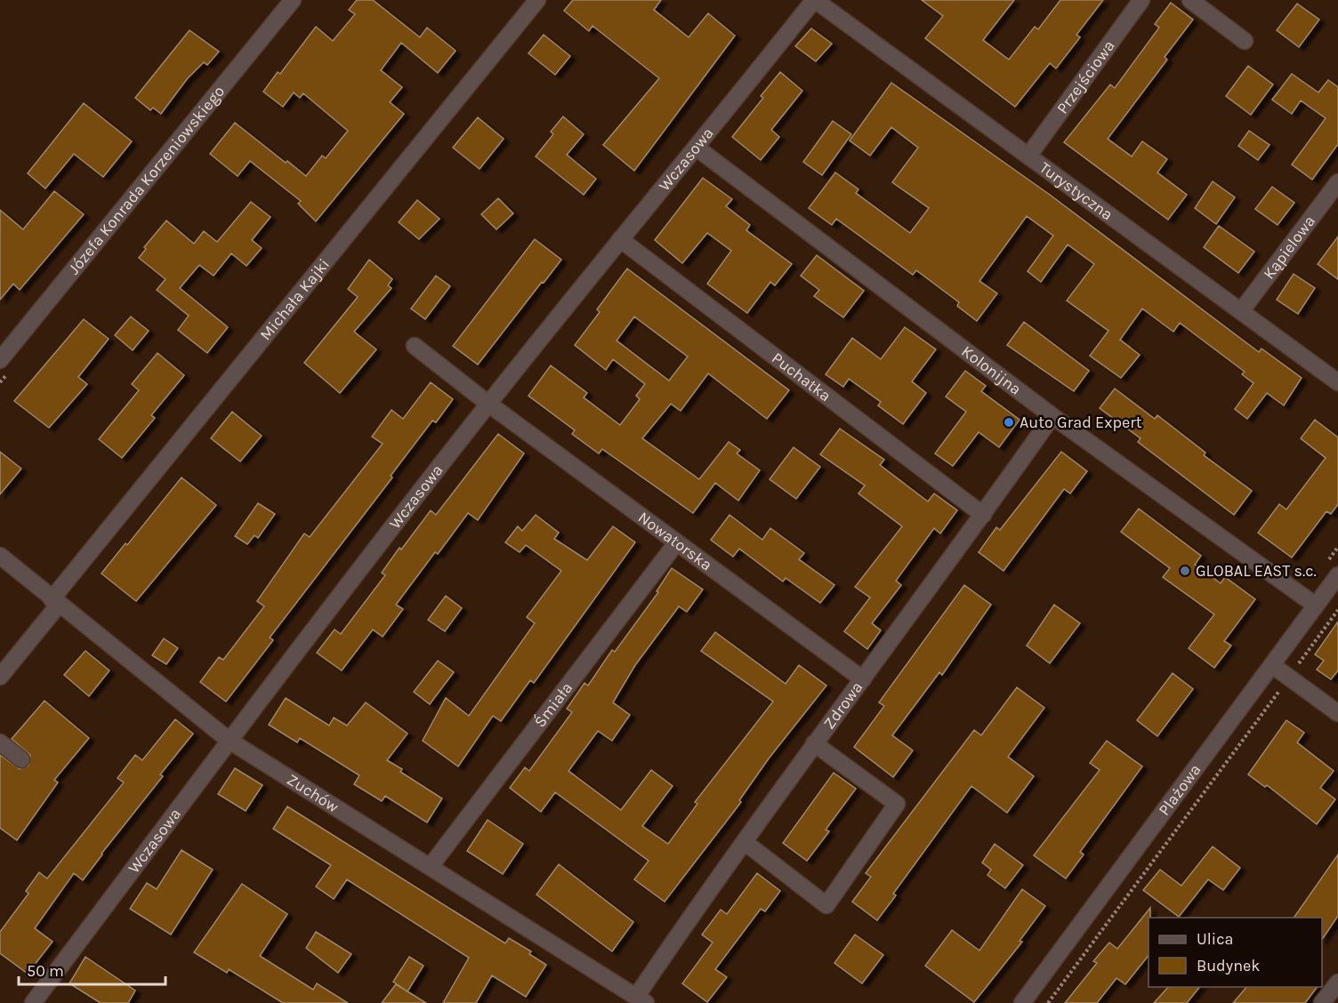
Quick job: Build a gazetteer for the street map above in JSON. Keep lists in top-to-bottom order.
{
  "streets": {
    "street": [
      "Przejściowa",
      "Wczasowa",
      "Józefa Konrada Korzeniowskiego",
      "Turystyczna",
      "Kąpielowa",
      "Michała Kajki",
      "Kolonijna",
      "Puchatka",
      "Nowatorska",
      "Śmiała",
      "Zdrowa",
      "Plażowa",
      "Zuchów"
    ]
  },
  "crossings": [
    ["Przejściowa", "Turystyczna"],
    ["Wczasowa", "Turystyczna"],
    ["Wczasowa", "Kolonijna"],
    ["Wczasowa", "Puchatka"],
    ["Wczasowa", "Nowatorska"],
    ["Wczasowa", "Zuchów"],
    ["Turystyczna", "Kąpielowa"],
    ["Michała Kajki", "Zuchów"],
    ["Kolonijna", "Zdrowa"],
    ["Kolonijna", "Plażowa"],
    ["Puchatka", "Zdrowa"],
    ["Nowatorska", "Śmiała"],
    ["Nowatorska", "Zdrowa"],
    ["Śmiała", "Zuchów"],
    ["Zdrowa", "Zuchów"]
  ],
  "places": ["Auto Grad Expert", "GLOBAL EAST s.c."],
  "legend": ["Ulica", "Budynek"],
  "scale_bar": "50 m"
}
